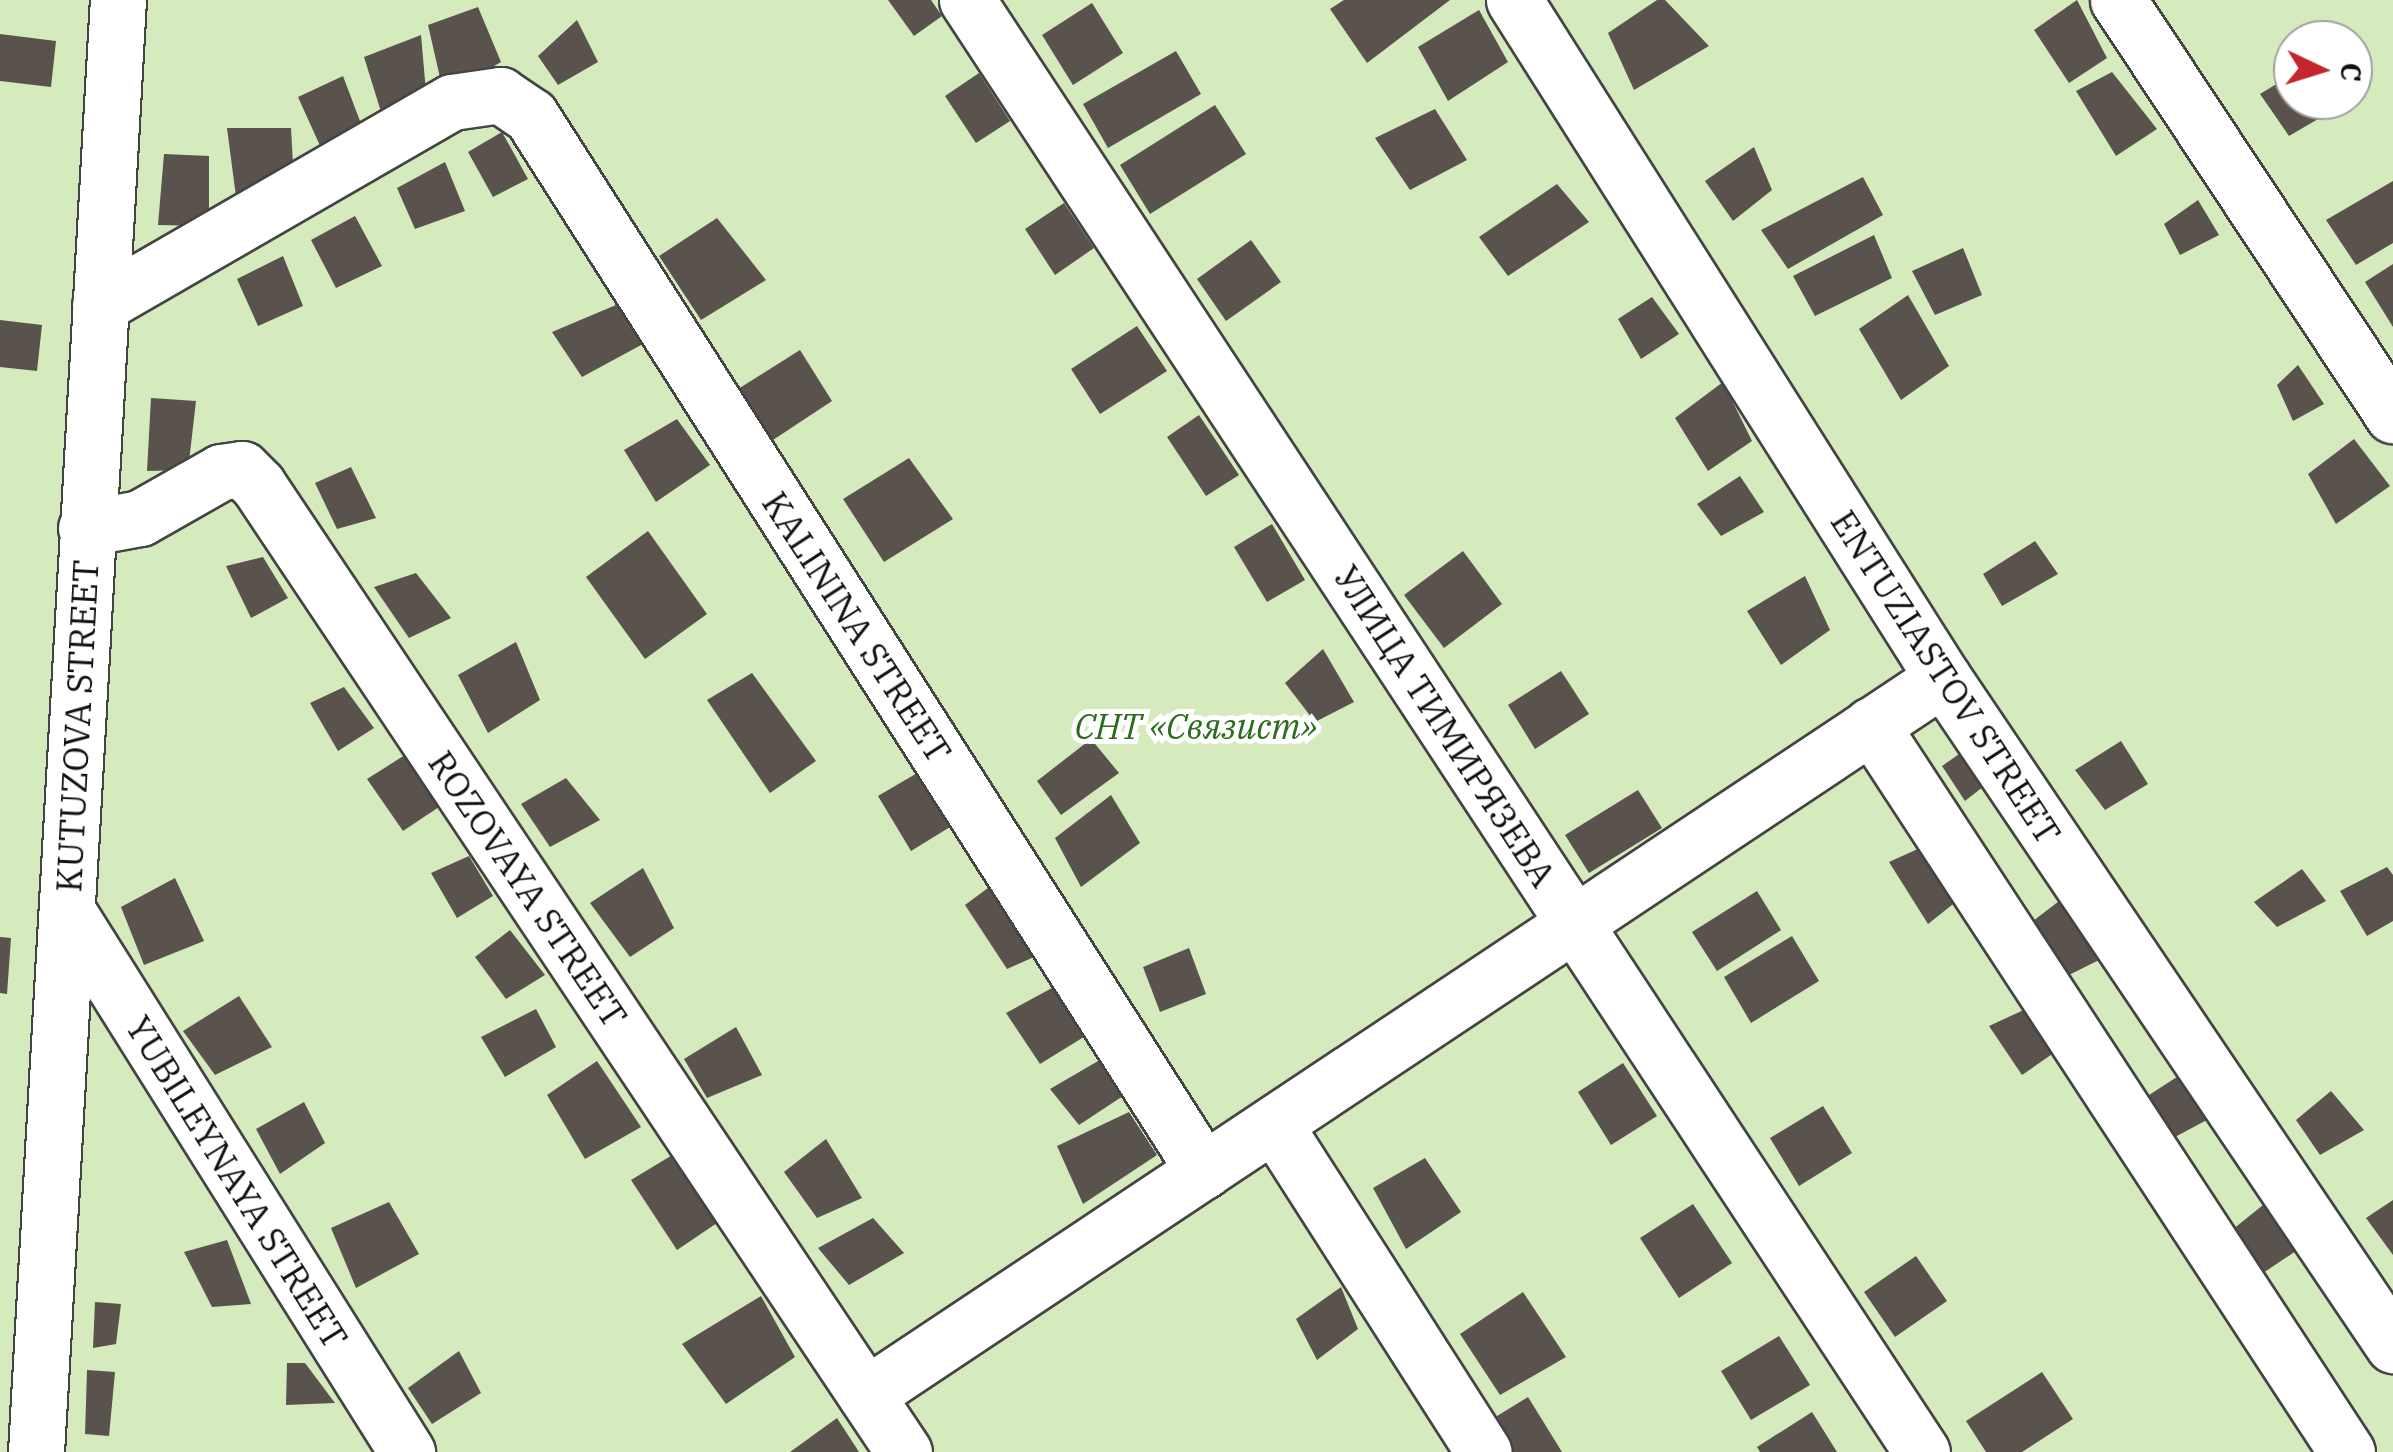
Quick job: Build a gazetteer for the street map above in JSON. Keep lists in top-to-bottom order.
{
  "streets": {
    "street": [
      "KALININA STREET",
      "ENTUZIASTOV STREET",
      "KUTUZOVA STREET",
      "УЛИЦА ТИМИРЯЗЕВА",
      "ROZOVAYA STREET",
      "YUBILEYNAYA STREET"
    ]
  },
  "crossings": [
    ["KALININA STREET", "KUTUZOVA STREET"],
    ["KUTUZOVA STREET", "ROZOVAYA STREET"],
    ["KUTUZOVA STREET", "YUBILEYNAYA STREET"]
  ],
  "parks": ["СНТ «Связист»"],
  "north": "right"
}
